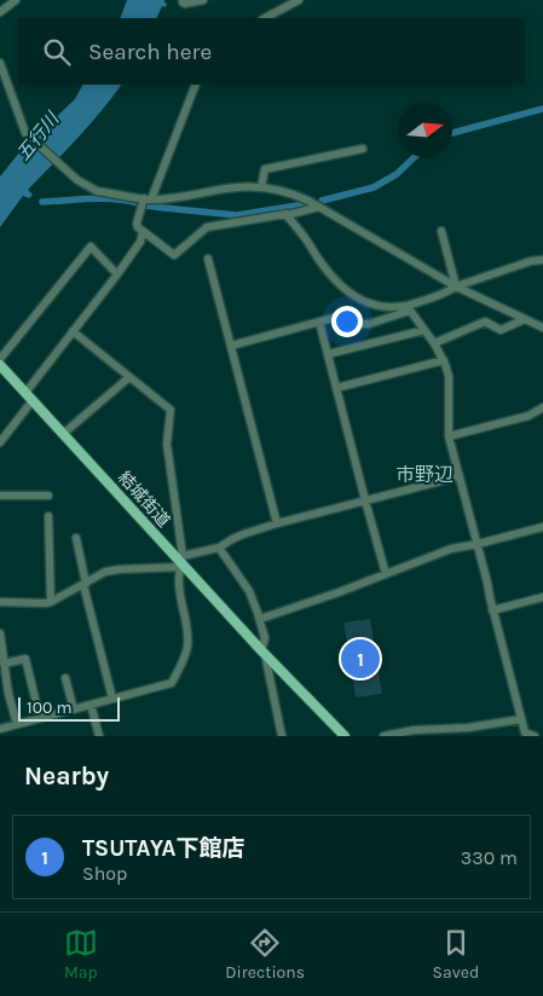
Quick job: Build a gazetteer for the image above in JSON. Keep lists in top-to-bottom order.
{
  "streets": {
    "main road": ["結城街道"]
  },
  "districts": ["市野辺"],
  "water": ["五行川"],
  "scale_bar": "100 m",
  "north": "right",
  "page": {
    "search": "Search here",
    "pins": "1",
    "scale": "100 m",
    "heading": "Nearby",
    "list": [
      {
        "mark": "1",
        "name": "TSUTAYA下館店",
        "note": "Shop",
        "value": "330 m"
      }
    ],
    "nav": ["Map", "Directions", "Saved"]
  }
}
